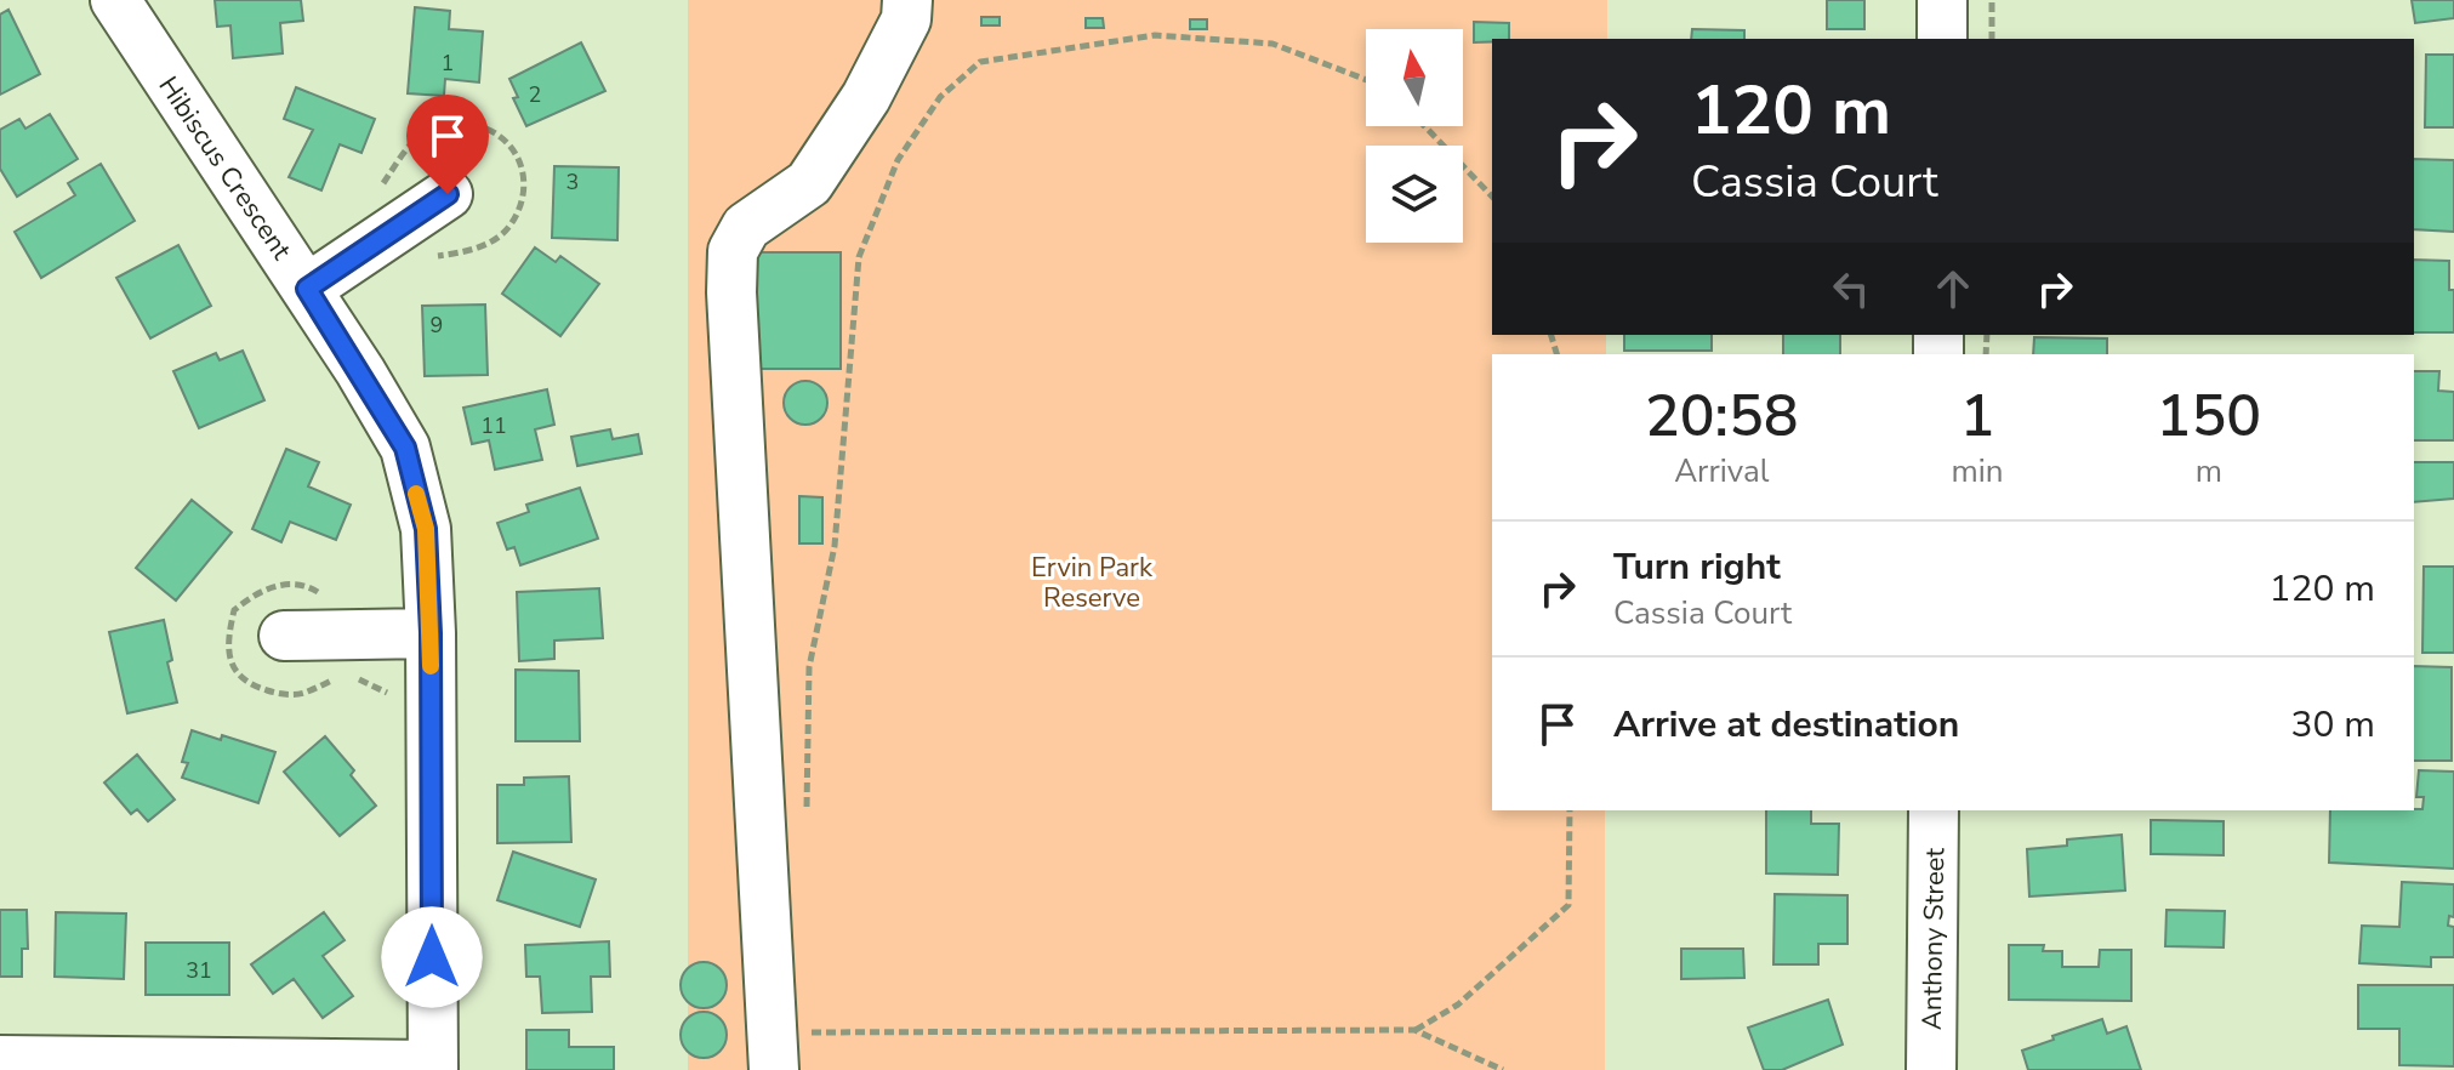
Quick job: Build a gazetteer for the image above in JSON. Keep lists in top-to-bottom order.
{
  "streets": {
    "street": ["Hibiscus Crescent", "Anthony Street"]
  },
  "parks": ["Ervin Park Reserve"],
  "house_numbers": [
    "1",
    "2",
    "3",
    "9",
    "11",
    "31"
  ],
  "north": "top",
  "page": {
    "turn": ["120 m", "Cassia Court"],
    "eta": [
      "20:58",
      "Arrival",
      "1",
      "min",
      "150",
      "m"
    ],
    "list": [
      {
        "name": "Turn right",
        "note": "Cassia Court",
        "value": "120 m"
      },
      {
        "name": "Arrive at destination",
        "value": "30 m"
      }
    ]
  }
}
